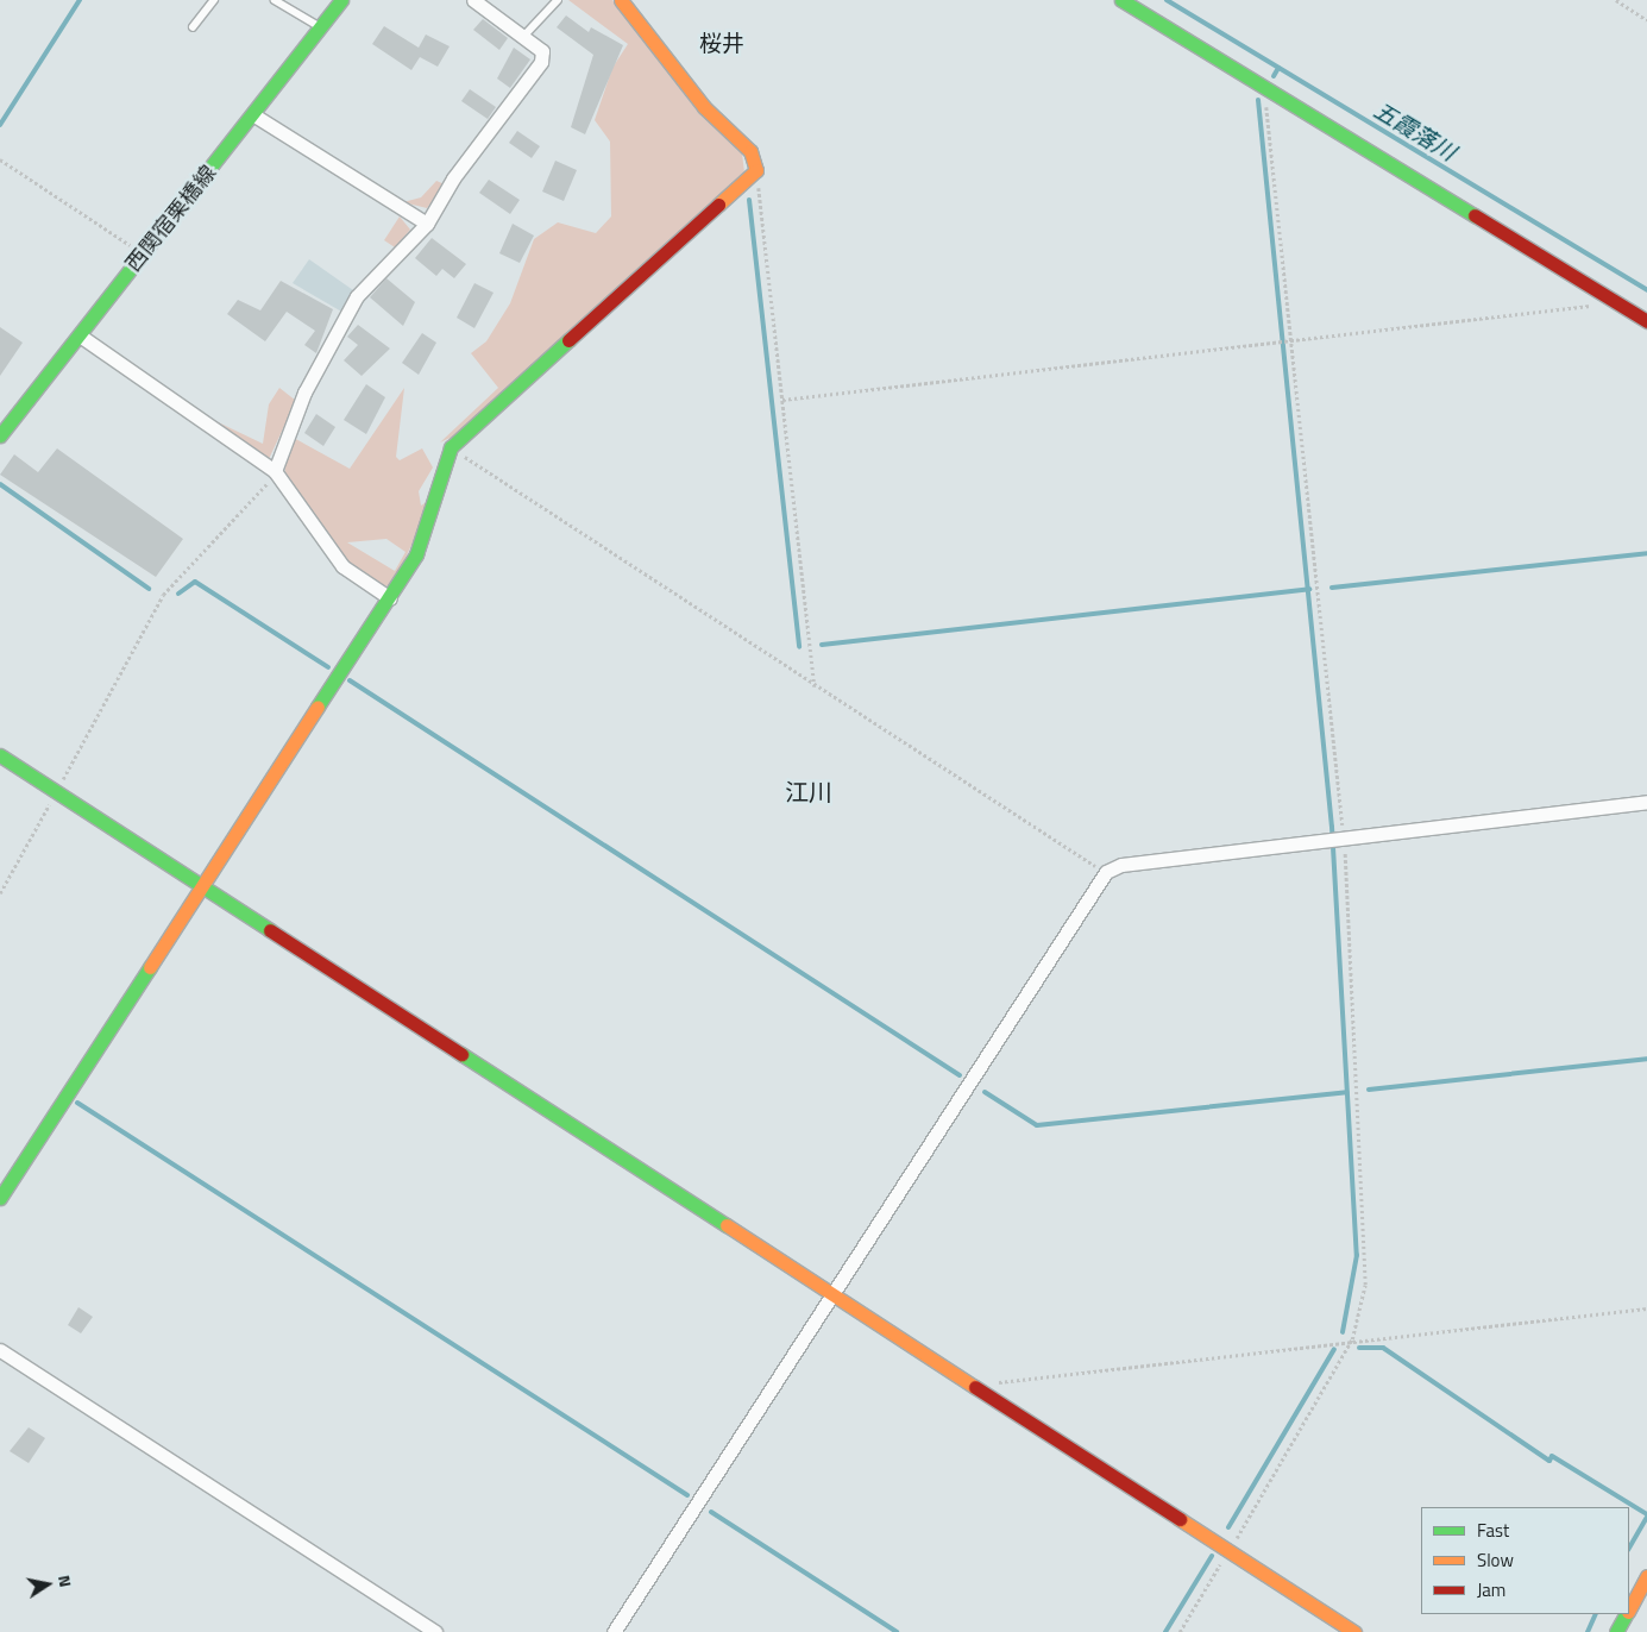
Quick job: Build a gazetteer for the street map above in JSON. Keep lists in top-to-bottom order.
{
  "streets": {
    "street": ["西関宿栗橋線"]
  },
  "districts": ["桜井", "江川"],
  "water": ["五霞落川"],
  "legend": ["Fast", "Slow", "Jam"],
  "north": "right"
}
